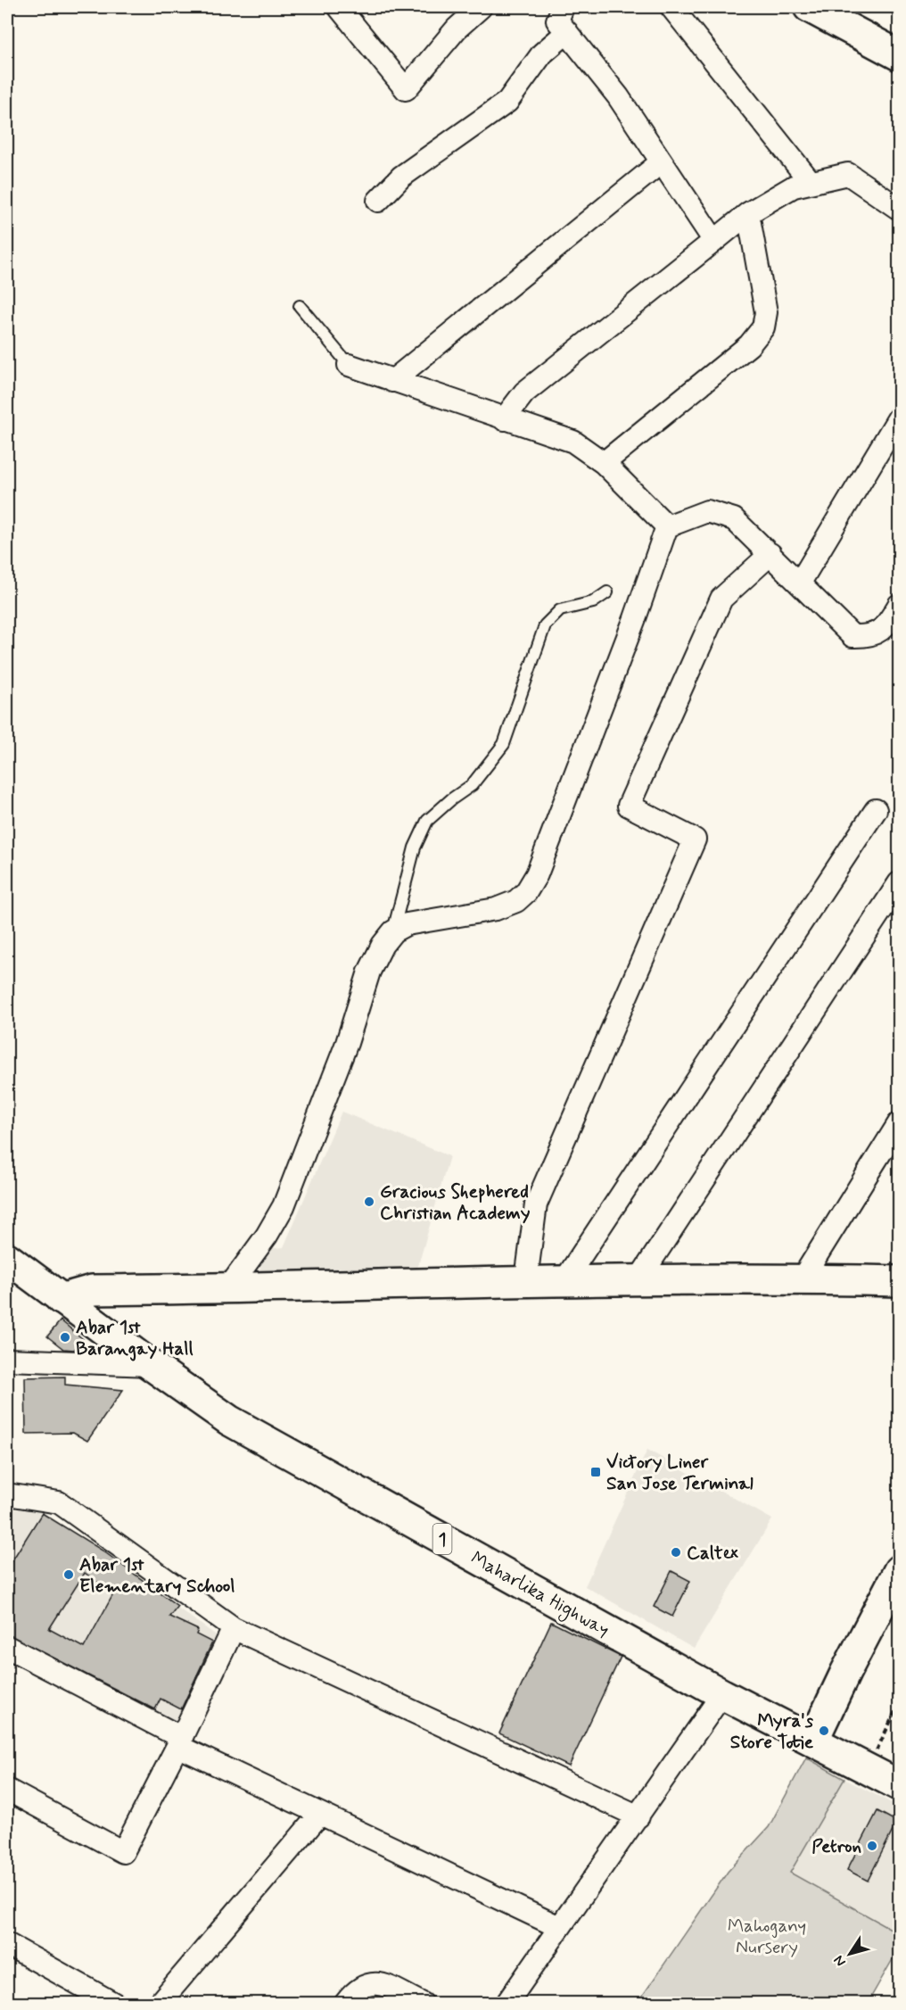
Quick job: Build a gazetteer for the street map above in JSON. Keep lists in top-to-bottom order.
{
  "streets": {
    "main road": ["1", "Maharlika Highway"]
  },
  "parks": ["Mahogany Nursery"],
  "places": {
    "other": [
      "Gracious Shephered Christian Academy",
      "Abar 1st Barangay Hall",
      "Caltex",
      "Abar 1st Elementary School",
      "Myra's Store Totie",
      "Petron"
    ],
    "transit": ["Victory Liner San Jose Terminal"]
  },
  "north": "bottom left"
}
